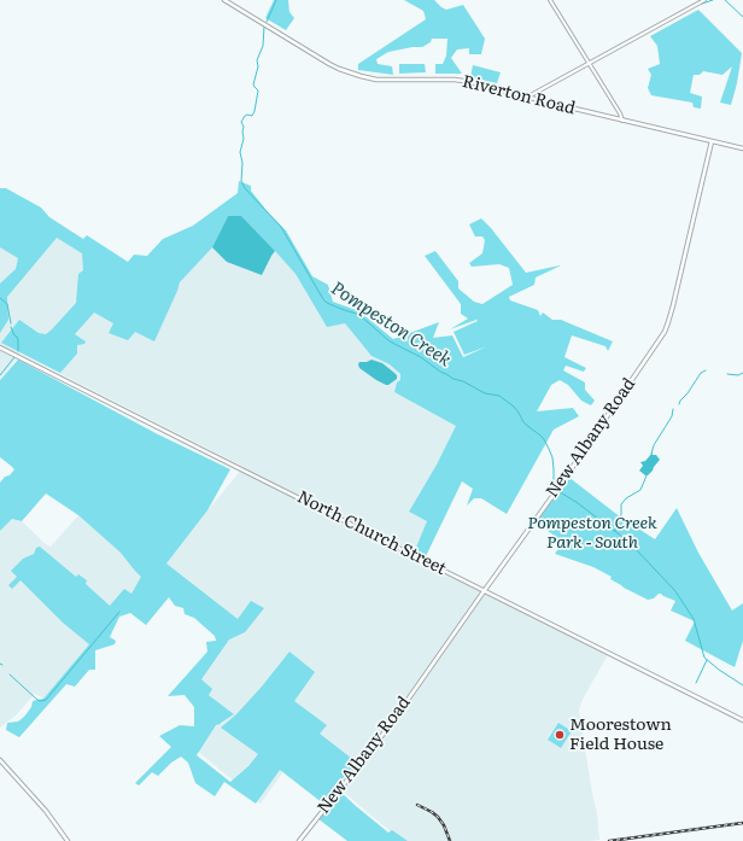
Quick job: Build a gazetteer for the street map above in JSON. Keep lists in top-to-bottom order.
{
  "streets": {
    "main road": ["Riverton Road", "New Albany Road", "North Church Street"]
  },
  "crossings": [
    ["Riverton Road", "New Albany Road"],
    ["New Albany Road", "North Church Street"]
  ],
  "water": ["Pompeston Creek"],
  "parks": ["Pompeston Creek Park - South"],
  "places": ["Moorestown Field House"]
}
